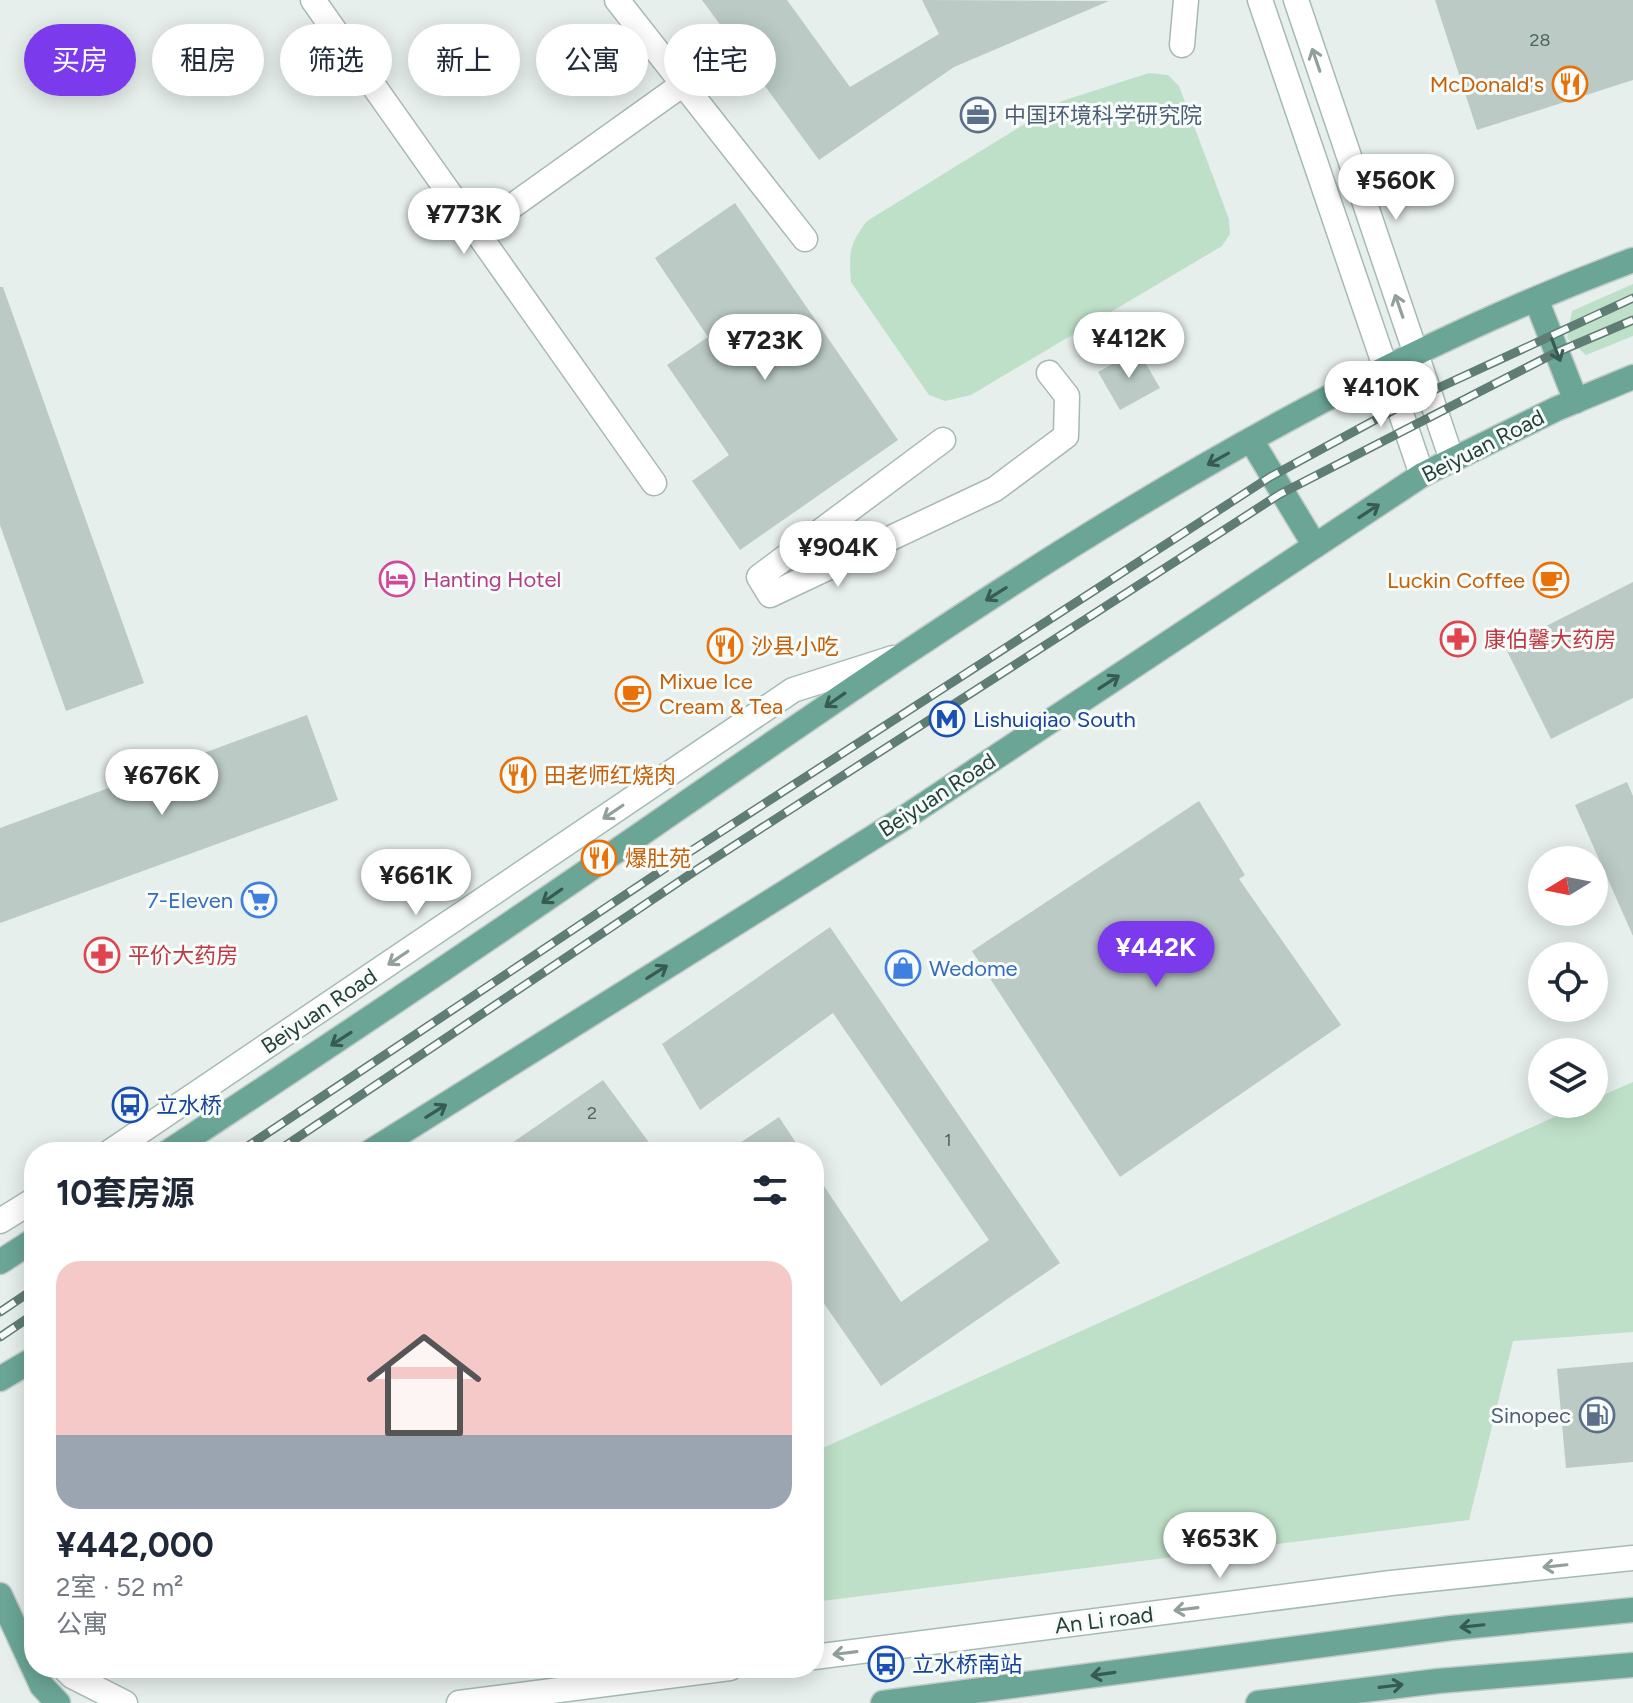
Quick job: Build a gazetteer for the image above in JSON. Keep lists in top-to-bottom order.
{
  "streets": {
    "main road": ["Beiyuan Road"],
    "street": ["An Li road"]
  },
  "one_way": ["An Li road"],
  "places": {
    "restaurant": [
      "McDonald's",
      "沙县小吃",
      "田老师红烧肉",
      "爆肚苑"
    ],
    "office": ["中国环境科学研究院"],
    "hotel": ["Hanting Hotel"],
    "cafe": ["Luckin Coffee", "Mixue Ice Cream & Tea"],
    "pharmacy": ["康伯馨大药房", "平价大药房"],
    "metro station": ["Lishuiqiao South"],
    "supermarket": ["7-Eleven"],
    "shop": ["Wedome"],
    "bus stop": ["立水桥", "立水桥南站"],
    "fuel station": ["Sinopec"]
  },
  "house_numbers": ["28", "2", "1"],
  "north": "left",
  "page": {
    "chip": [
      "买房",
      "租房",
      "筛选",
      "新上",
      "公寓",
      "住宅"
    ],
    "price": [
      "¥560K",
      "¥773K",
      "¥412K",
      "¥723K",
      "¥410K",
      "¥904K",
      "¥676K",
      "¥661K",
      "¥442K",
      "¥653K"
    ],
    "heading": "10套房源",
    "list": [
      {
        "name": "¥442,000",
        "note": "2室 · 52 m² · 公寓"
      }
    ]
  }
}
